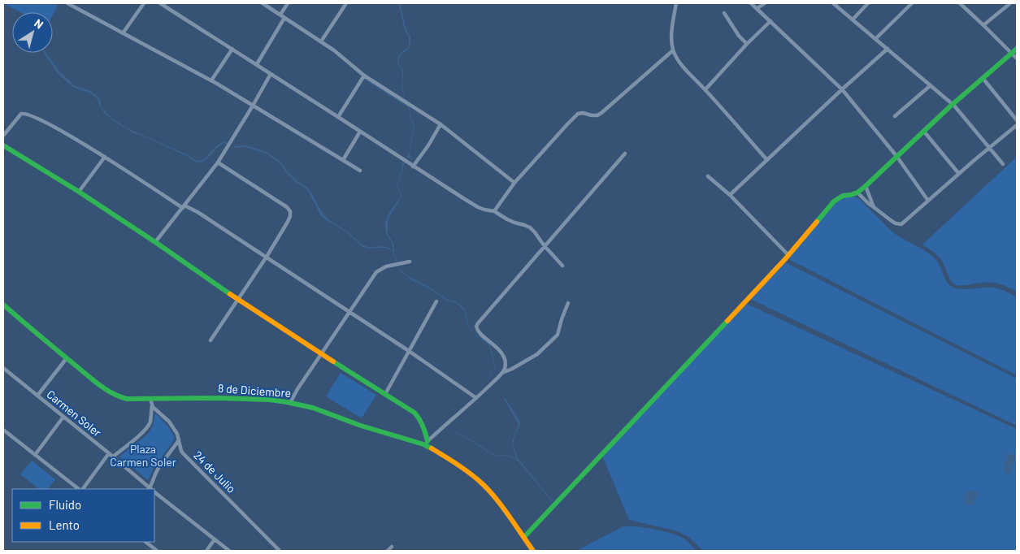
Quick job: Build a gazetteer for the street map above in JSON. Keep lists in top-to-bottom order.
{
  "streets": {
    "street": ["8 de Diciembre", "Carmen Soler", "24 de Julio"]
  },
  "crossings": [
    ["8 de Diciembre", "24 de Julio"]
  ],
  "parks": ["Plaza Carmen Soler"],
  "legend": ["Fluido", "Lento"],
  "north": "top right"
}
